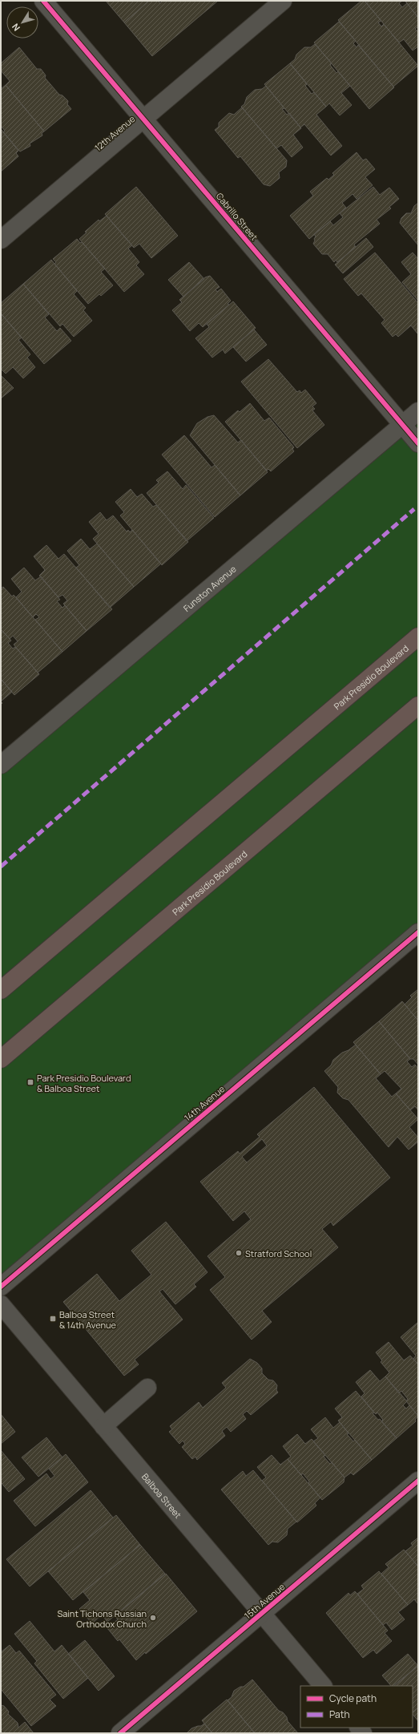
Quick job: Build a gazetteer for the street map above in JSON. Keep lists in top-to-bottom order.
{
  "streets": {
    "highway": ["Park Presidio Boulevard"],
    "street": [
      "12th Avenue",
      "Cabrillo Street",
      "Funston Avenue",
      "14th Avenue",
      "Balboa Street",
      "15th Avenue"
    ]
  },
  "crossings": [
    ["12th Avenue", "Cabrillo Street"],
    ["Cabrillo Street", "Funston Avenue"],
    ["Balboa Street", "15th Avenue"]
  ],
  "places": {
    "transit": ["Park Presidio Boulevard & Balboa Street", "Balboa Street & 14th Avenue"],
    "other": ["Stratford School", "Saint Tichons Russian Orthodox Church"]
  },
  "legend": ["Cycle path", "Path"],
  "north": "bottom left"
}
